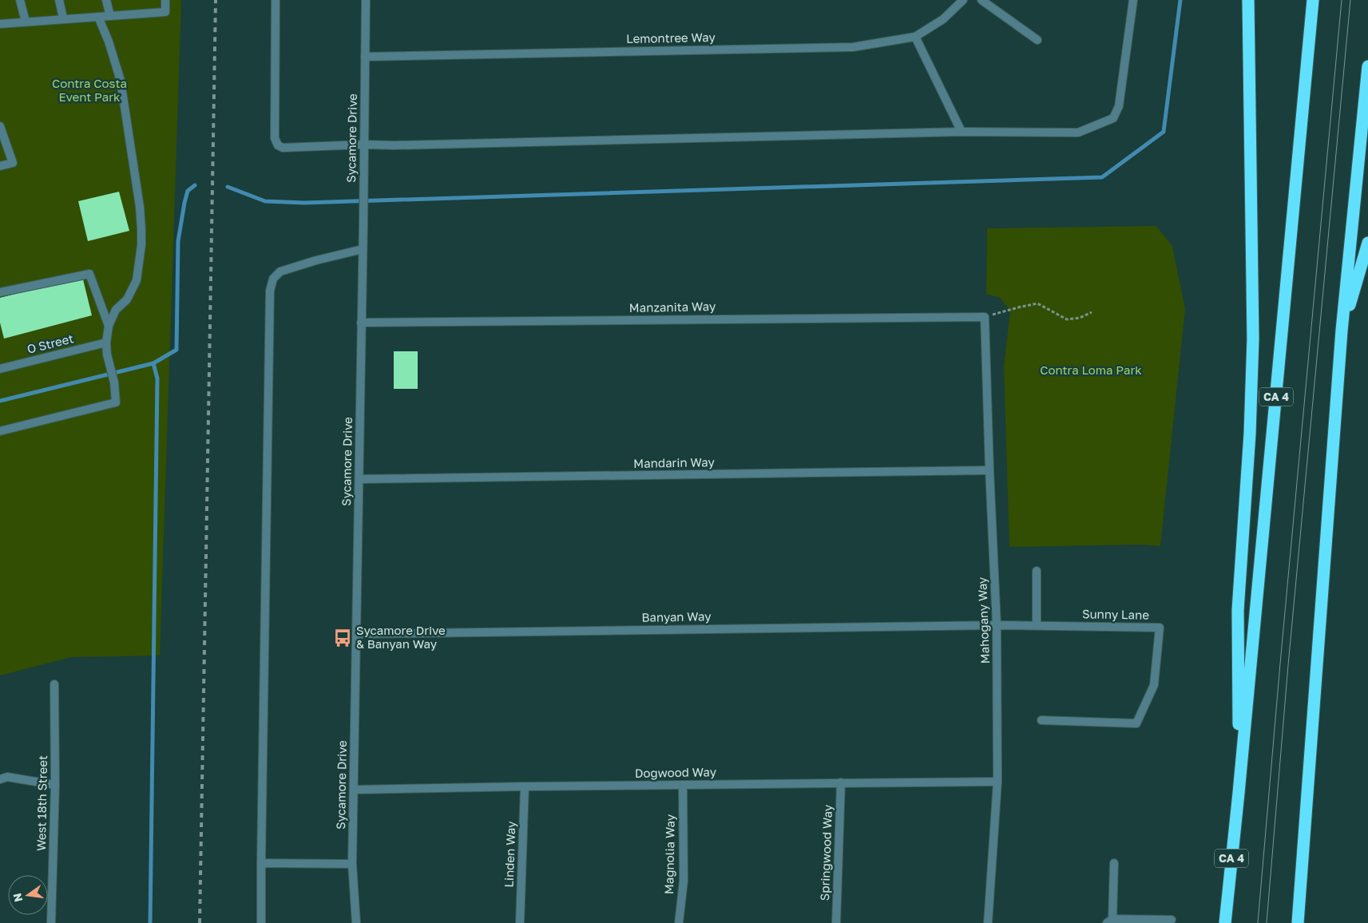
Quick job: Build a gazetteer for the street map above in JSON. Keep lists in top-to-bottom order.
{
  "streets": {
    "highway": ["CA 4"],
    "street": [
      "Lemontree Way",
      "Sycamore Drive",
      "Manzanita Way",
      "O Street",
      "Mandarin Way",
      "Sunny Lane",
      "Banyan Way",
      "Mahogany Way",
      "Dogwood Way",
      "West 18th Street",
      "Springwood Way",
      "Linden Way",
      "Magnolia Way"
    ]
  },
  "crossings": [
    ["Lemontree Way", "Sycamore Drive"],
    ["Sycamore Drive", "Manzanita Way"],
    ["Sycamore Drive", "Mandarin Way"],
    ["Sycamore Drive", "Banyan Way"],
    ["Sycamore Drive", "Dogwood Way"],
    ["Manzanita Way", "Mahogany Way"],
    ["Mandarin Way", "Mahogany Way"],
    ["Sunny Lane", "Banyan Way"],
    ["Sunny Lane", "Mahogany Way"],
    ["Banyan Way", "Mahogany Way"],
    ["Mahogany Way", "Dogwood Way"],
    ["Dogwood Way", "Springwood Way"],
    ["Dogwood Way", "Linden Way"],
    ["Dogwood Way", "Magnolia Way"]
  ],
  "parks": ["Contra Costa Event Park", "Contra Loma Park"],
  "places": {
    "bus stop": ["Sycamore Drive & Banyan Way"]
  },
  "north": "left"
}
